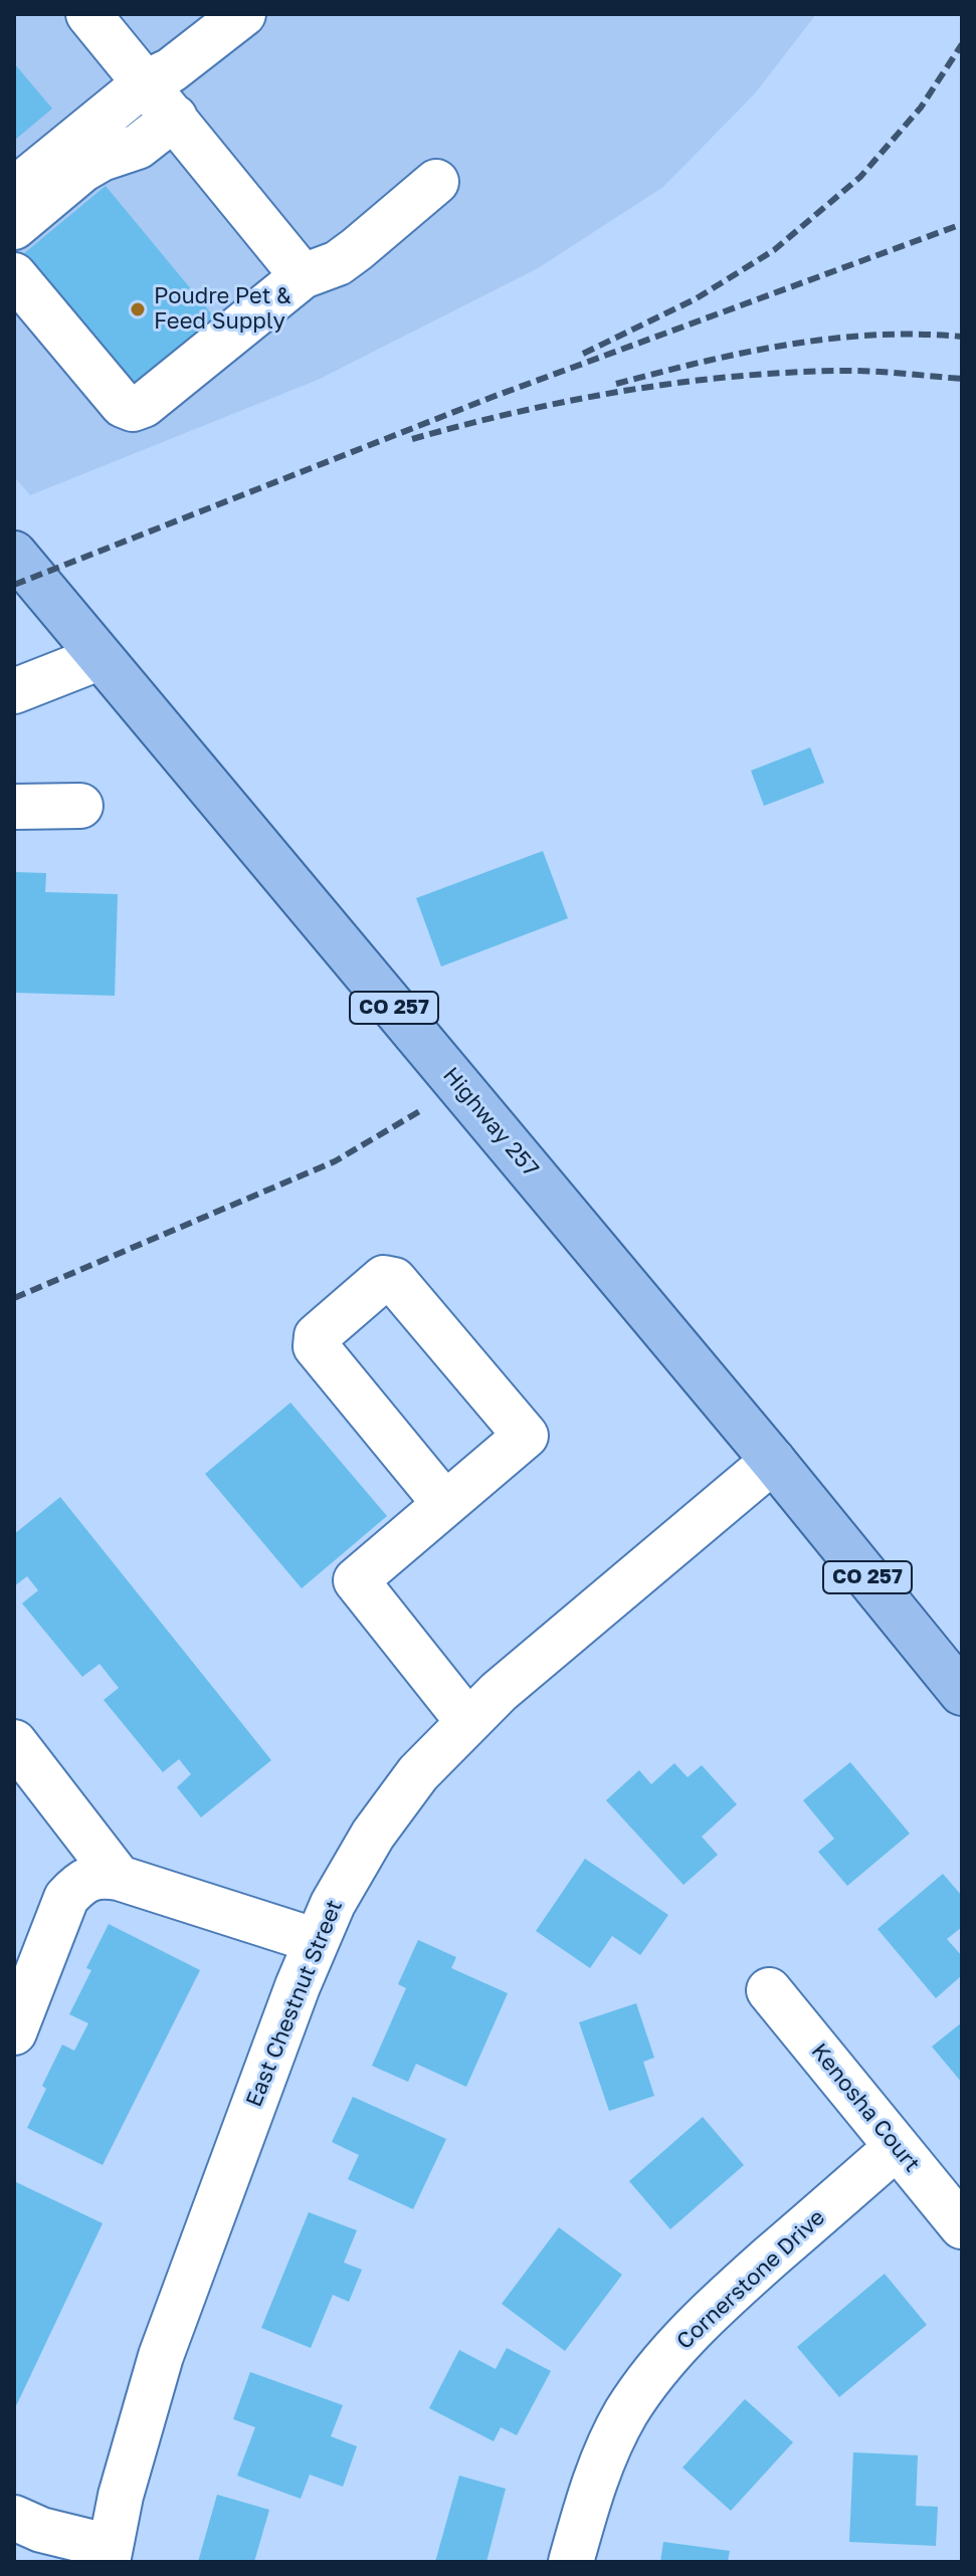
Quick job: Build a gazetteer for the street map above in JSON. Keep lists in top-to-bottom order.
{
  "streets": {
    "main road": ["CO 257", "Highway 257"],
    "street": ["East Chestnut Street", "Kenosha Court", "Cornerstone Drive"]
  },
  "crossings": [
    ["Highway 257", "East Chestnut Street"],
    ["Kenosha Court", "Cornerstone Drive"]
  ],
  "places": ["Poudre Pet & Feed Supply"]
}
